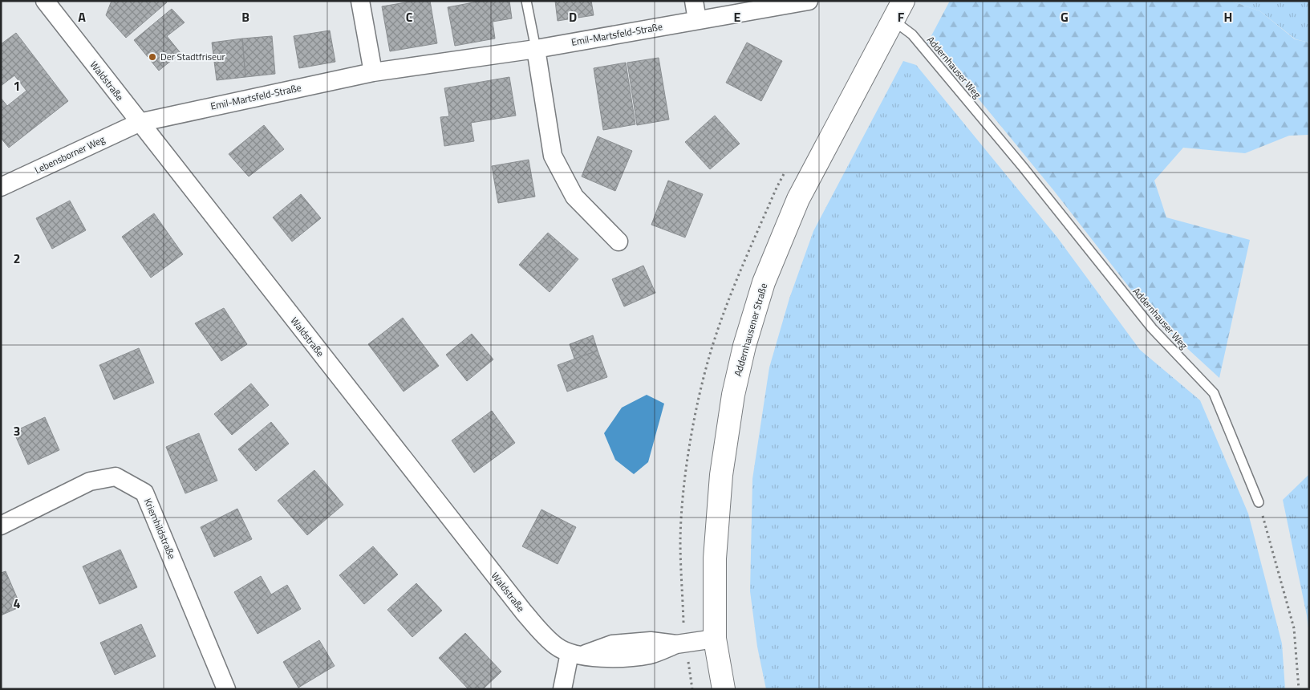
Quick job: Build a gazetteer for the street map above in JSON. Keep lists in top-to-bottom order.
{
  "streets": {
    "street": [
      "Emil-Martsfeld-Straße",
      "Waldstraße",
      "Lebensborner Weg",
      "Addernhausener Straße",
      "Kriemhildstraße"
    ],
    "lane": ["Addernhauser Weg"]
  },
  "crossings": [
    ["Emil-Martsfeld-Straße", "Waldstraße"],
    ["Emil-Martsfeld-Straße", "Lebensborner Weg"],
    ["Addernhauser Weg", "Addernhausener Straße"],
    ["Waldstraße", "Lebensborner Weg"],
    ["Waldstraße", "Addernhausener Straße"]
  ],
  "places": ["Der Stadtfriseur"],
  "grid": {
    "columns": [
      "A",
      "B",
      "C",
      "D",
      "E",
      "F",
      "G",
      "H"
    ],
    "rows": [
      "1",
      "2",
      "3",
      "4"
    ]
  }
}
